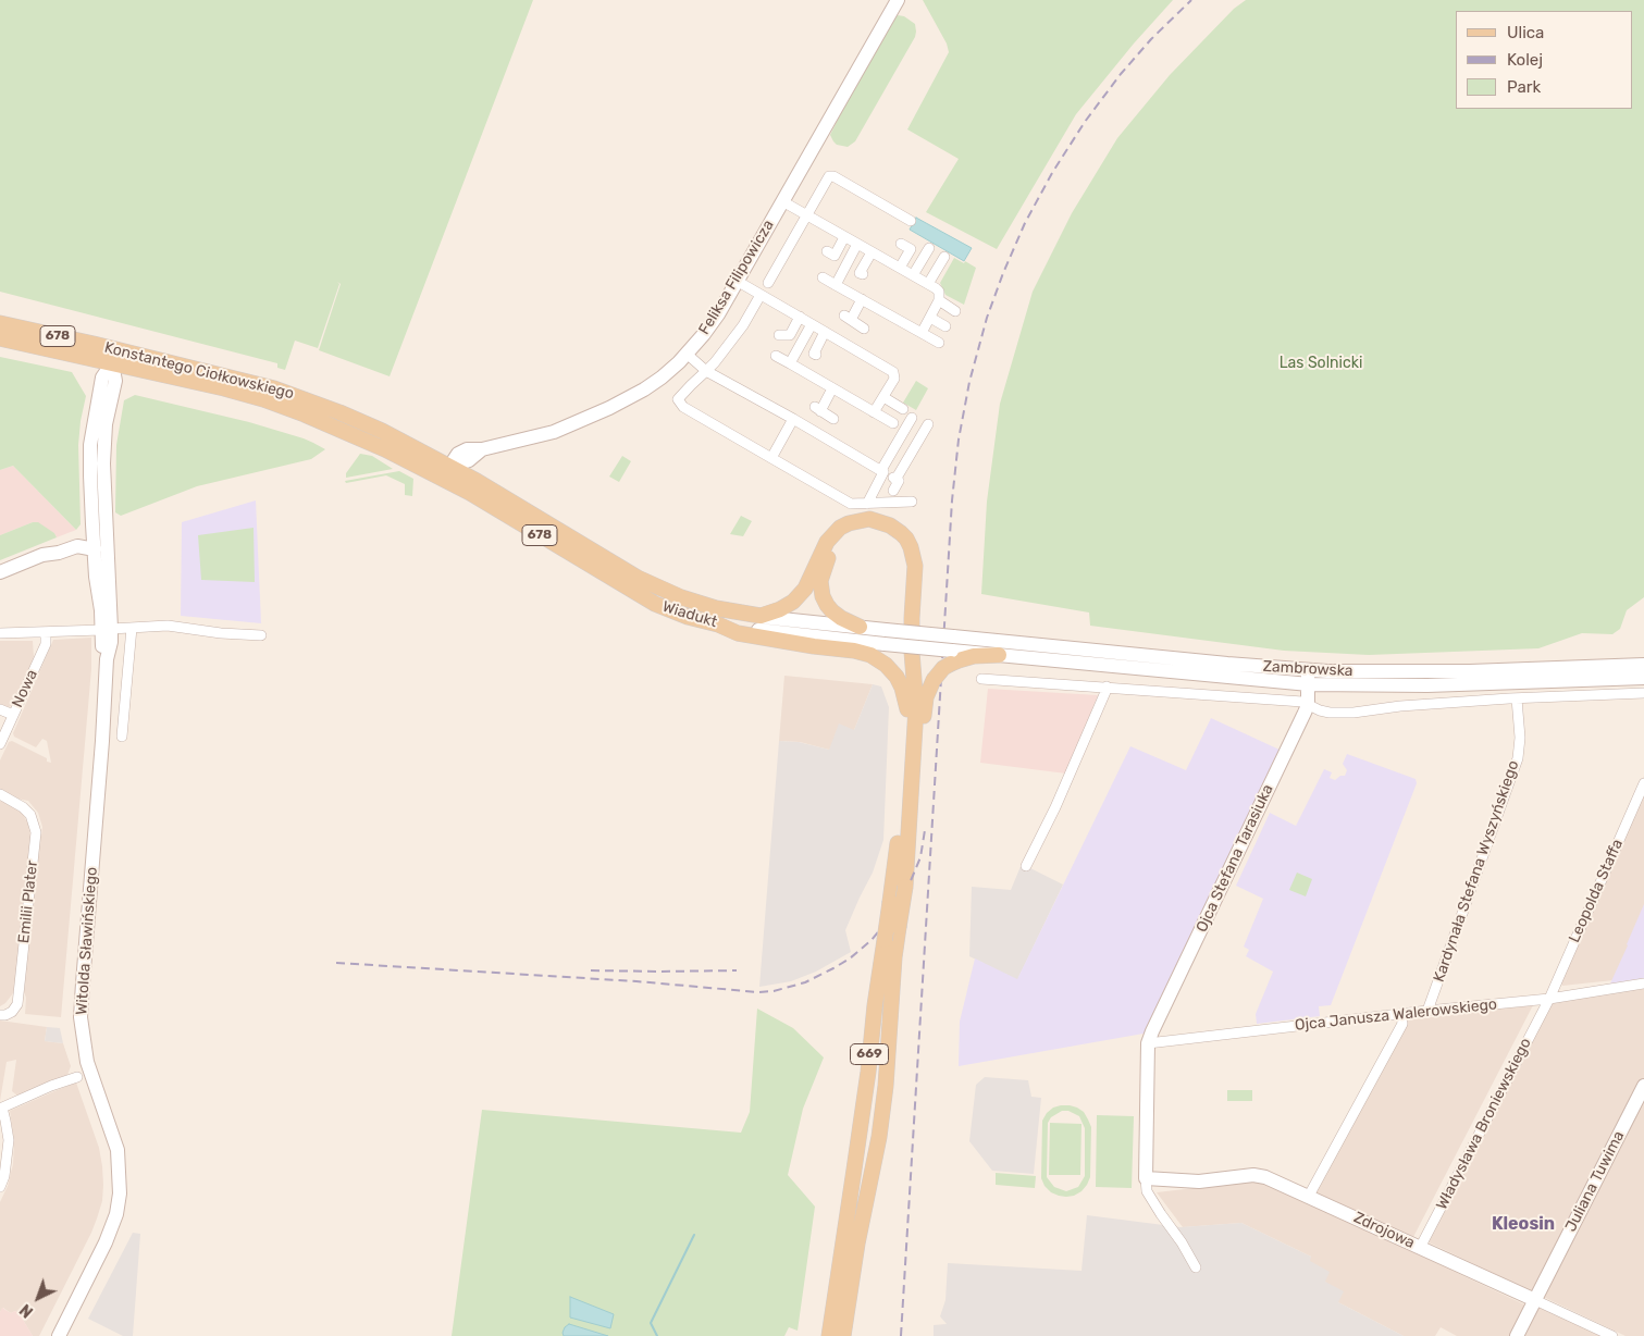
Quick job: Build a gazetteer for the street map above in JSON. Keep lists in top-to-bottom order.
{
  "streets": {
    "main road": [
      "Feliksa Filipowicza",
      "678",
      "Konstantego Ciołkowskiego",
      "Wiadukt",
      "Zambrowska",
      "Ojca Stefana Tarasiuka",
      "Witolda Sławińskiego",
      "669",
      "Juliana Tuwima",
      "Zdrojowa"
    ],
    "street": [
      "Nowa",
      "Kardynała Stefana Wyszyńskiego",
      "Leopolda Staffa",
      "Emilii Plater",
      "Ojca Janusza Walerowskiego",
      "Władysława Broniewskiego"
    ]
  },
  "crossings": [
    ["Feliksa Filipowicza", "Konstantego Ciołkowskiego"],
    ["Feliksa Filipowicza", "Wiadukt"],
    ["Konstantego Ciołkowskiego", "Wiadukt"],
    ["Konstantego Ciołkowskiego", "Witolda Sławińskiego"],
    ["Wiadukt", "Zambrowska"],
    ["Zambrowska", "Ojca Stefana Tarasiuka"],
    ["Ojca Stefana Tarasiuka", "Ojca Janusza Walerowskiego"],
    ["Kardynała Stefana Wyszyńskiego", "Ojca Janusza Walerowskiego"],
    ["Leopolda Staffa", "Ojca Janusza Walerowskiego"],
    ["Leopolda Staffa", "Władysława Broniewskiego"],
    ["Ojca Janusza Walerowskiego", "Władysława Broniewskiego"],
    ["Władysława Broniewskiego", "Zdrojowa"],
    ["Juliana Tuwima", "Zdrojowa"]
  ],
  "districts": ["Kleosin"],
  "parks": ["Las Solnicki"],
  "legend": ["Ulica", "Kolej", "Park"],
  "north": "bottom left"
}
